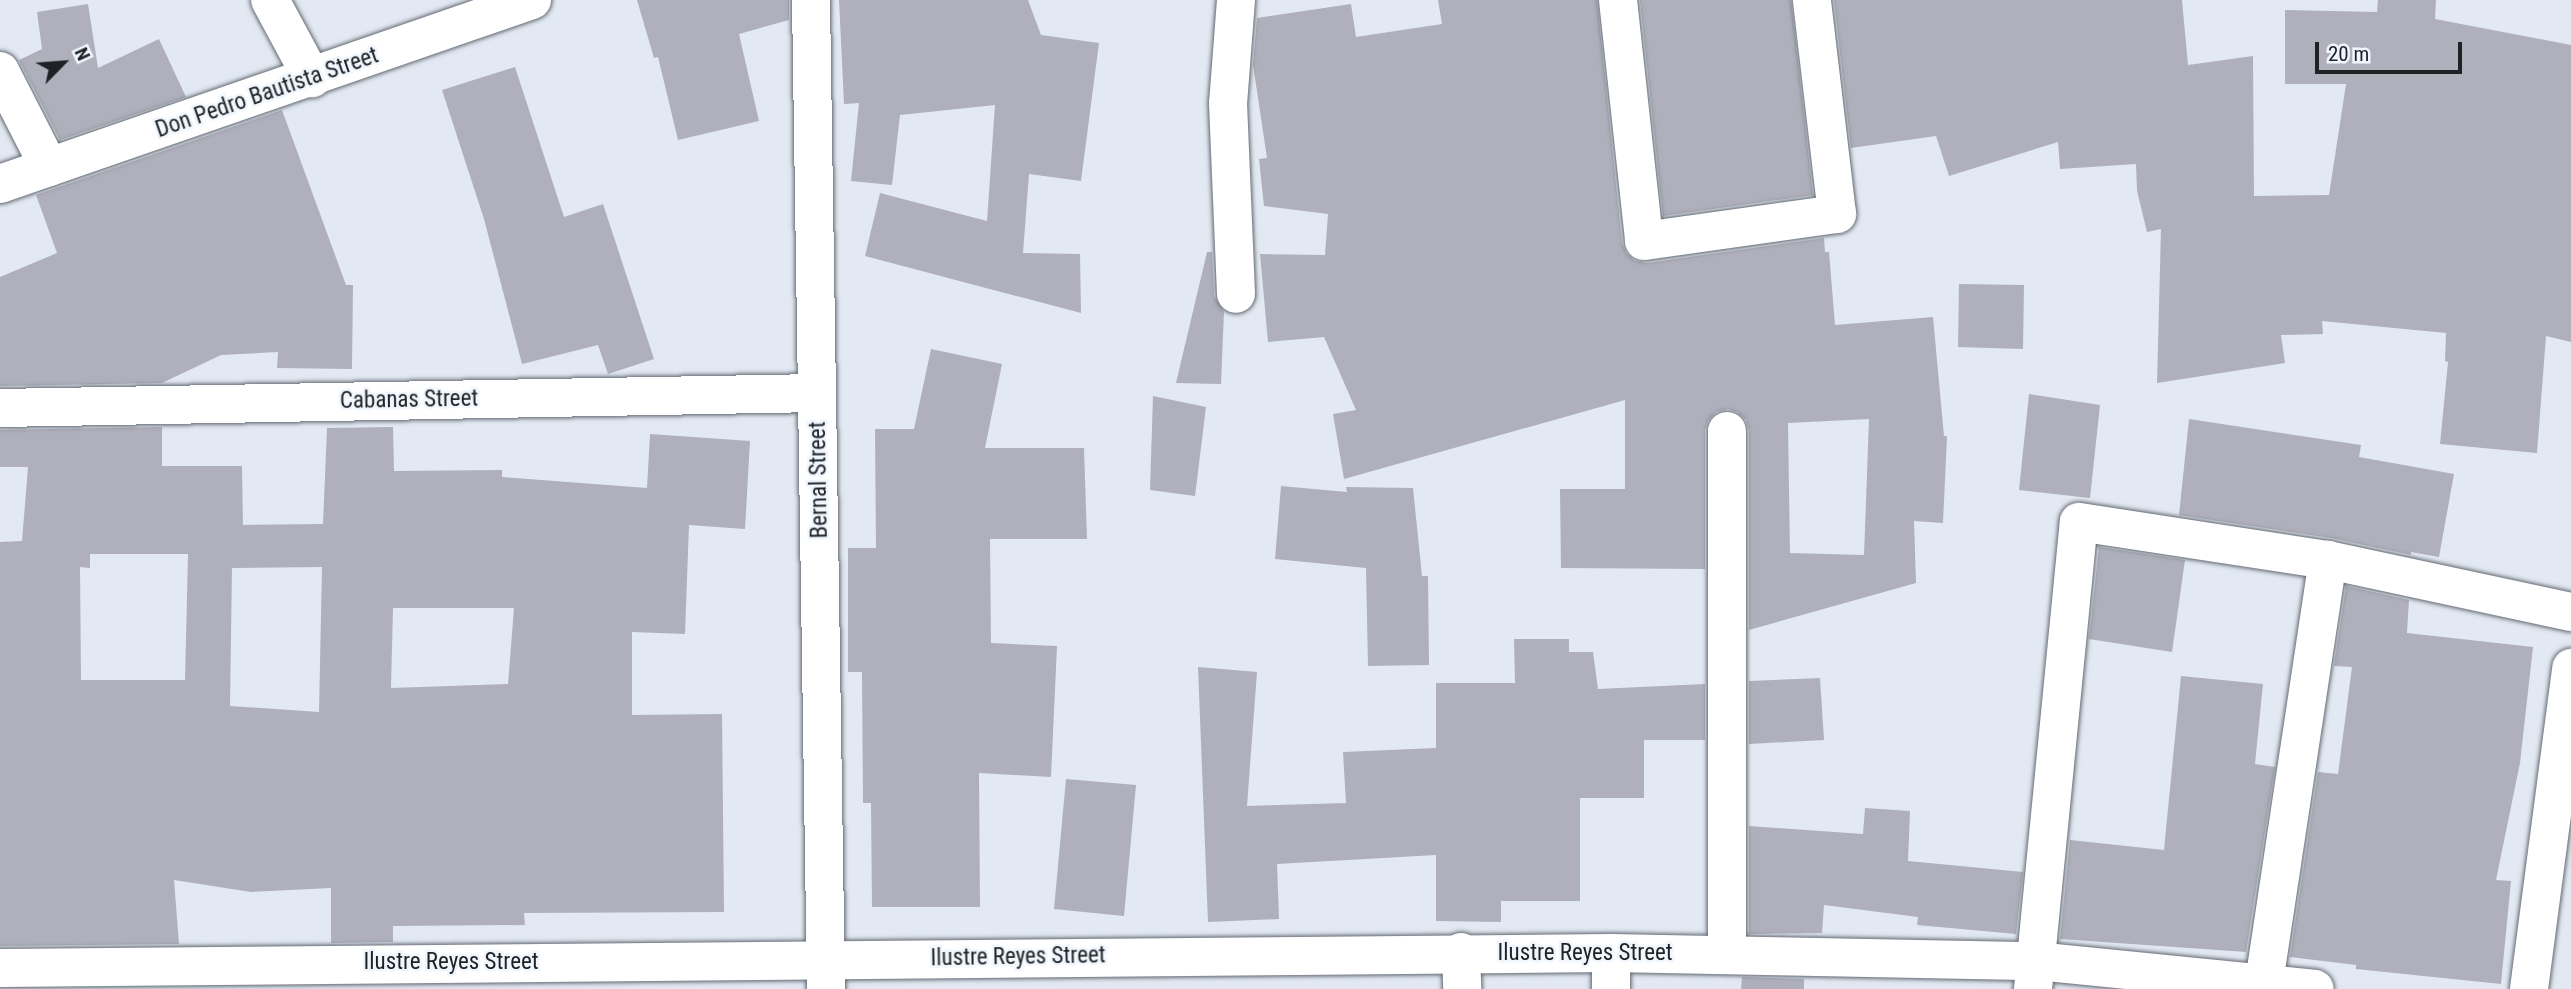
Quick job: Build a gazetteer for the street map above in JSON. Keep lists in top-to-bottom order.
{
  "streets": {
    "street": [
      "Don Pedro Bautista Street",
      "Cabanas Street",
      "Bernal Street",
      "Ilustre Reyes Street"
    ]
  },
  "crossings": [
    ["Cabanas Street", "Bernal Street"],
    ["Bernal Street", "Ilustre Reyes Street"]
  ],
  "scale_bar": "20 m",
  "north": "top right"
}
